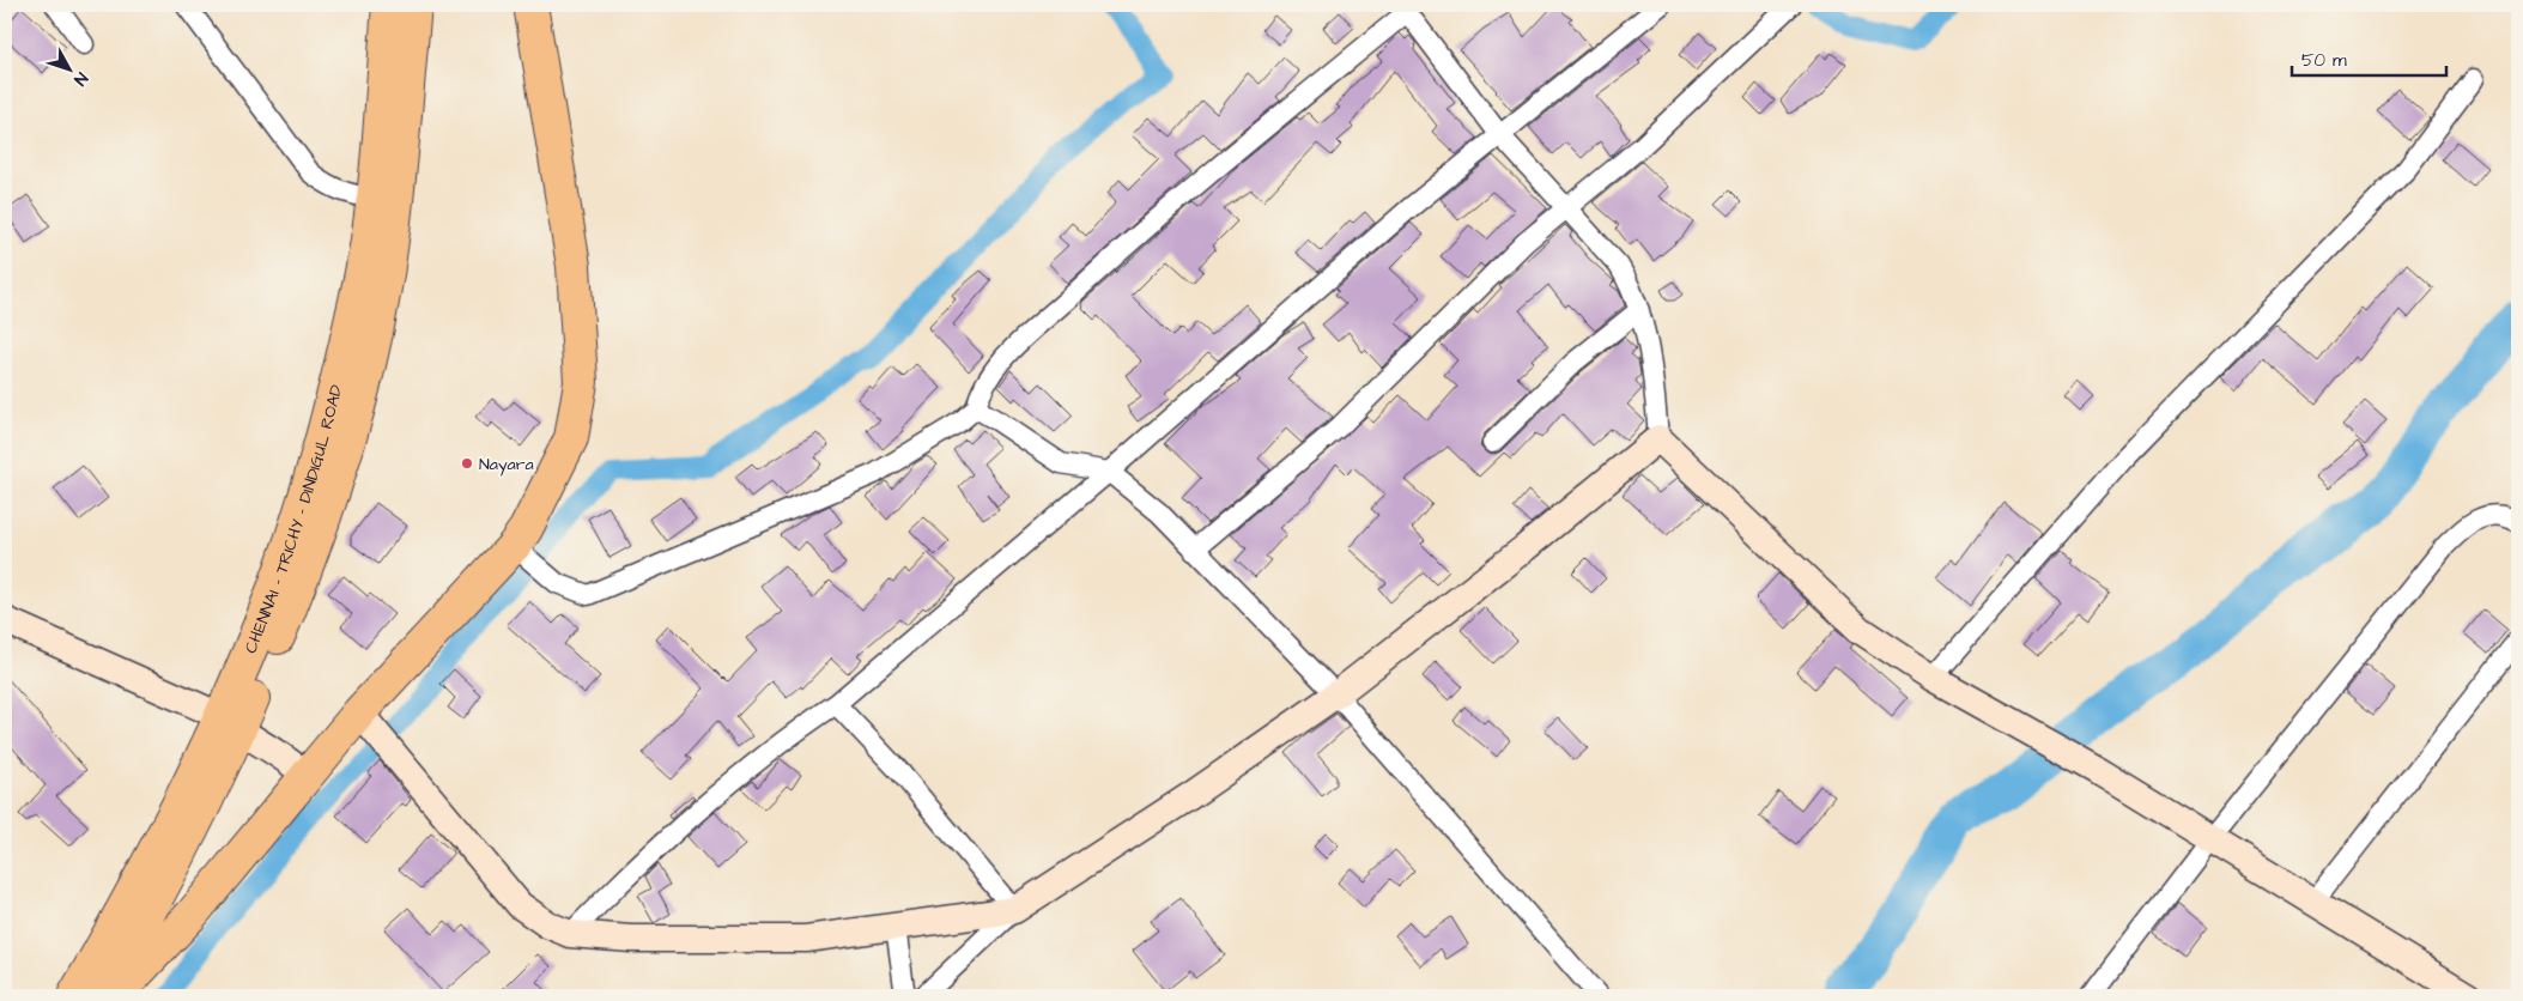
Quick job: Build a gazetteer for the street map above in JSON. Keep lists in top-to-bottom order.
{
  "streets": {
    "highway": ["CHENNAI - TRICHY - DINDIGUL ROAD"]
  },
  "places": ["Nayara"],
  "scale_bar": "50 m",
  "north": "bottom right"
}
